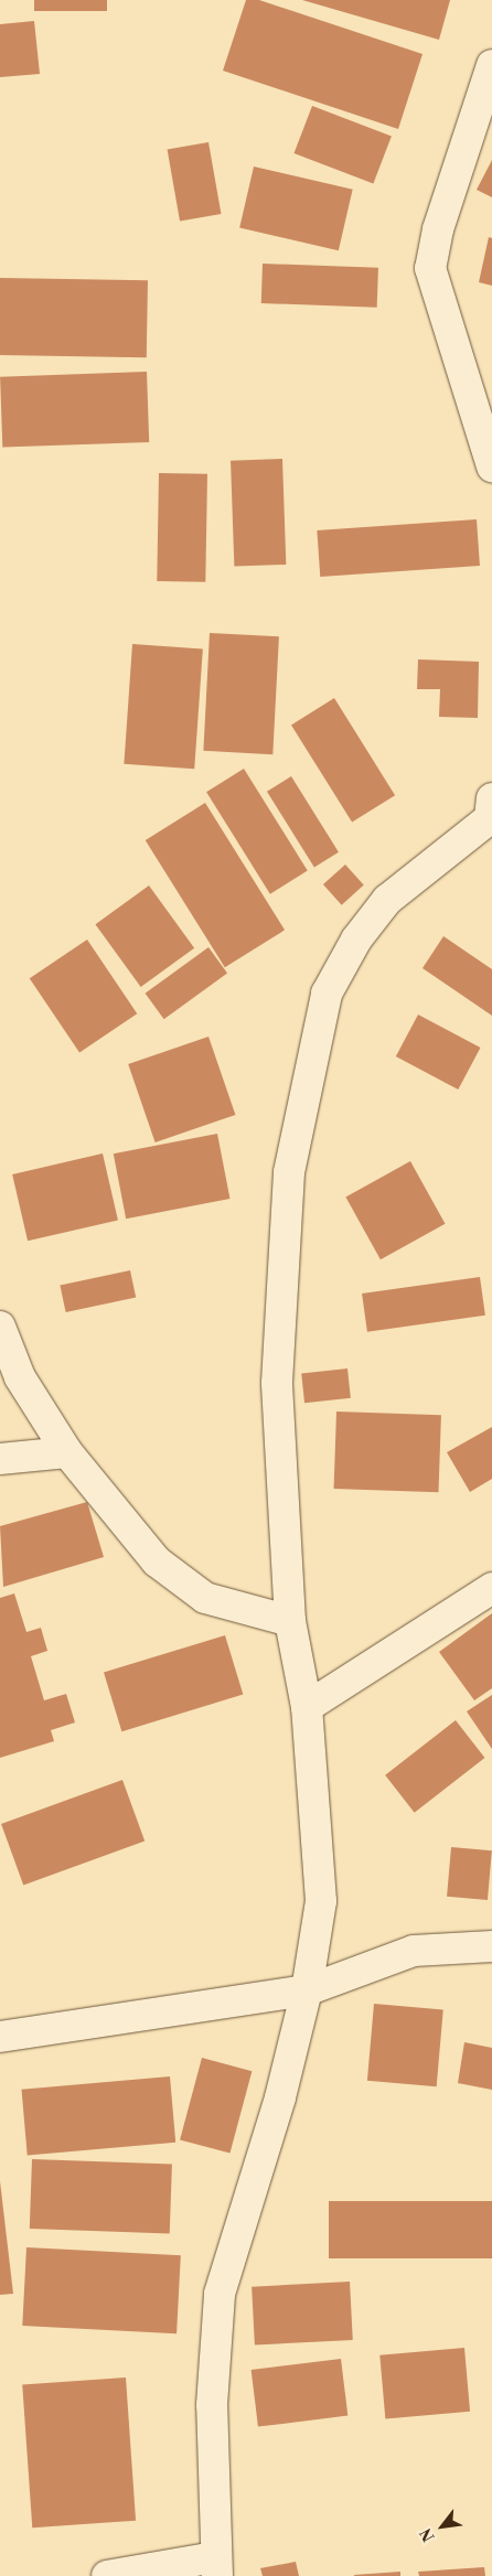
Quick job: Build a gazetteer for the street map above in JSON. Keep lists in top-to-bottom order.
{
  "north": "bottom left"
}
